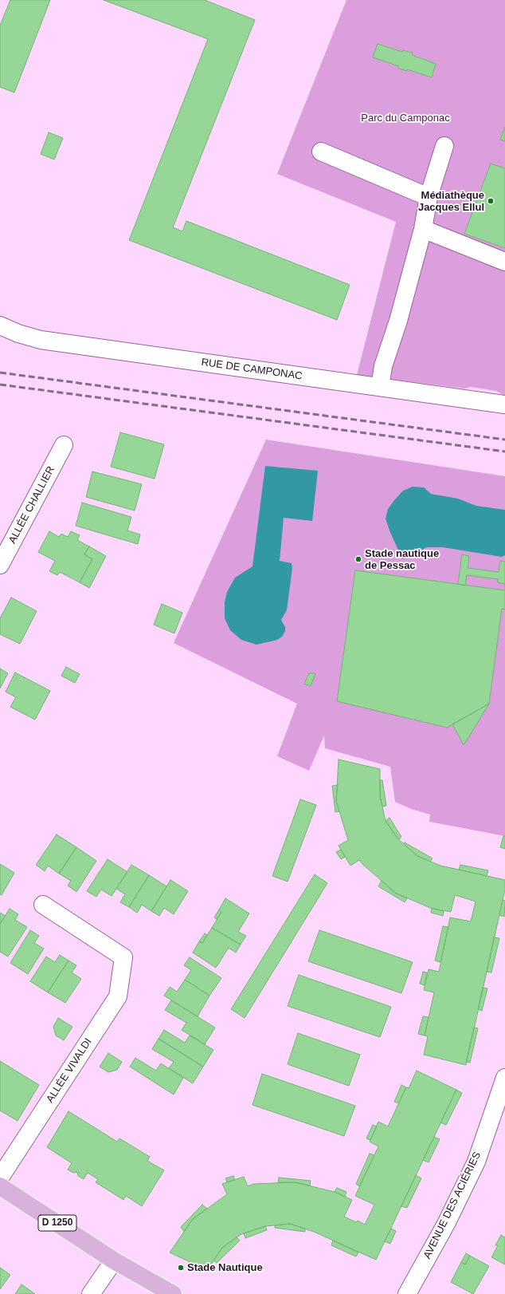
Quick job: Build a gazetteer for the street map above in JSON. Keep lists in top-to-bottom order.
{
  "streets": {
    "main road": ["D 1250"],
    "street": [
      "RUE DE CAMPONAC",
      "ALLÉE CHALLIER",
      "ALLÉE VIVALDI",
      "AVENUE DES ACIÉRIES"
    ]
  },
  "parks": ["Parc du Camponac"],
  "places": ["Médiathèque Jacques Ellul", "Stade nautique de Pessac", "Stade Nautique"]
}
